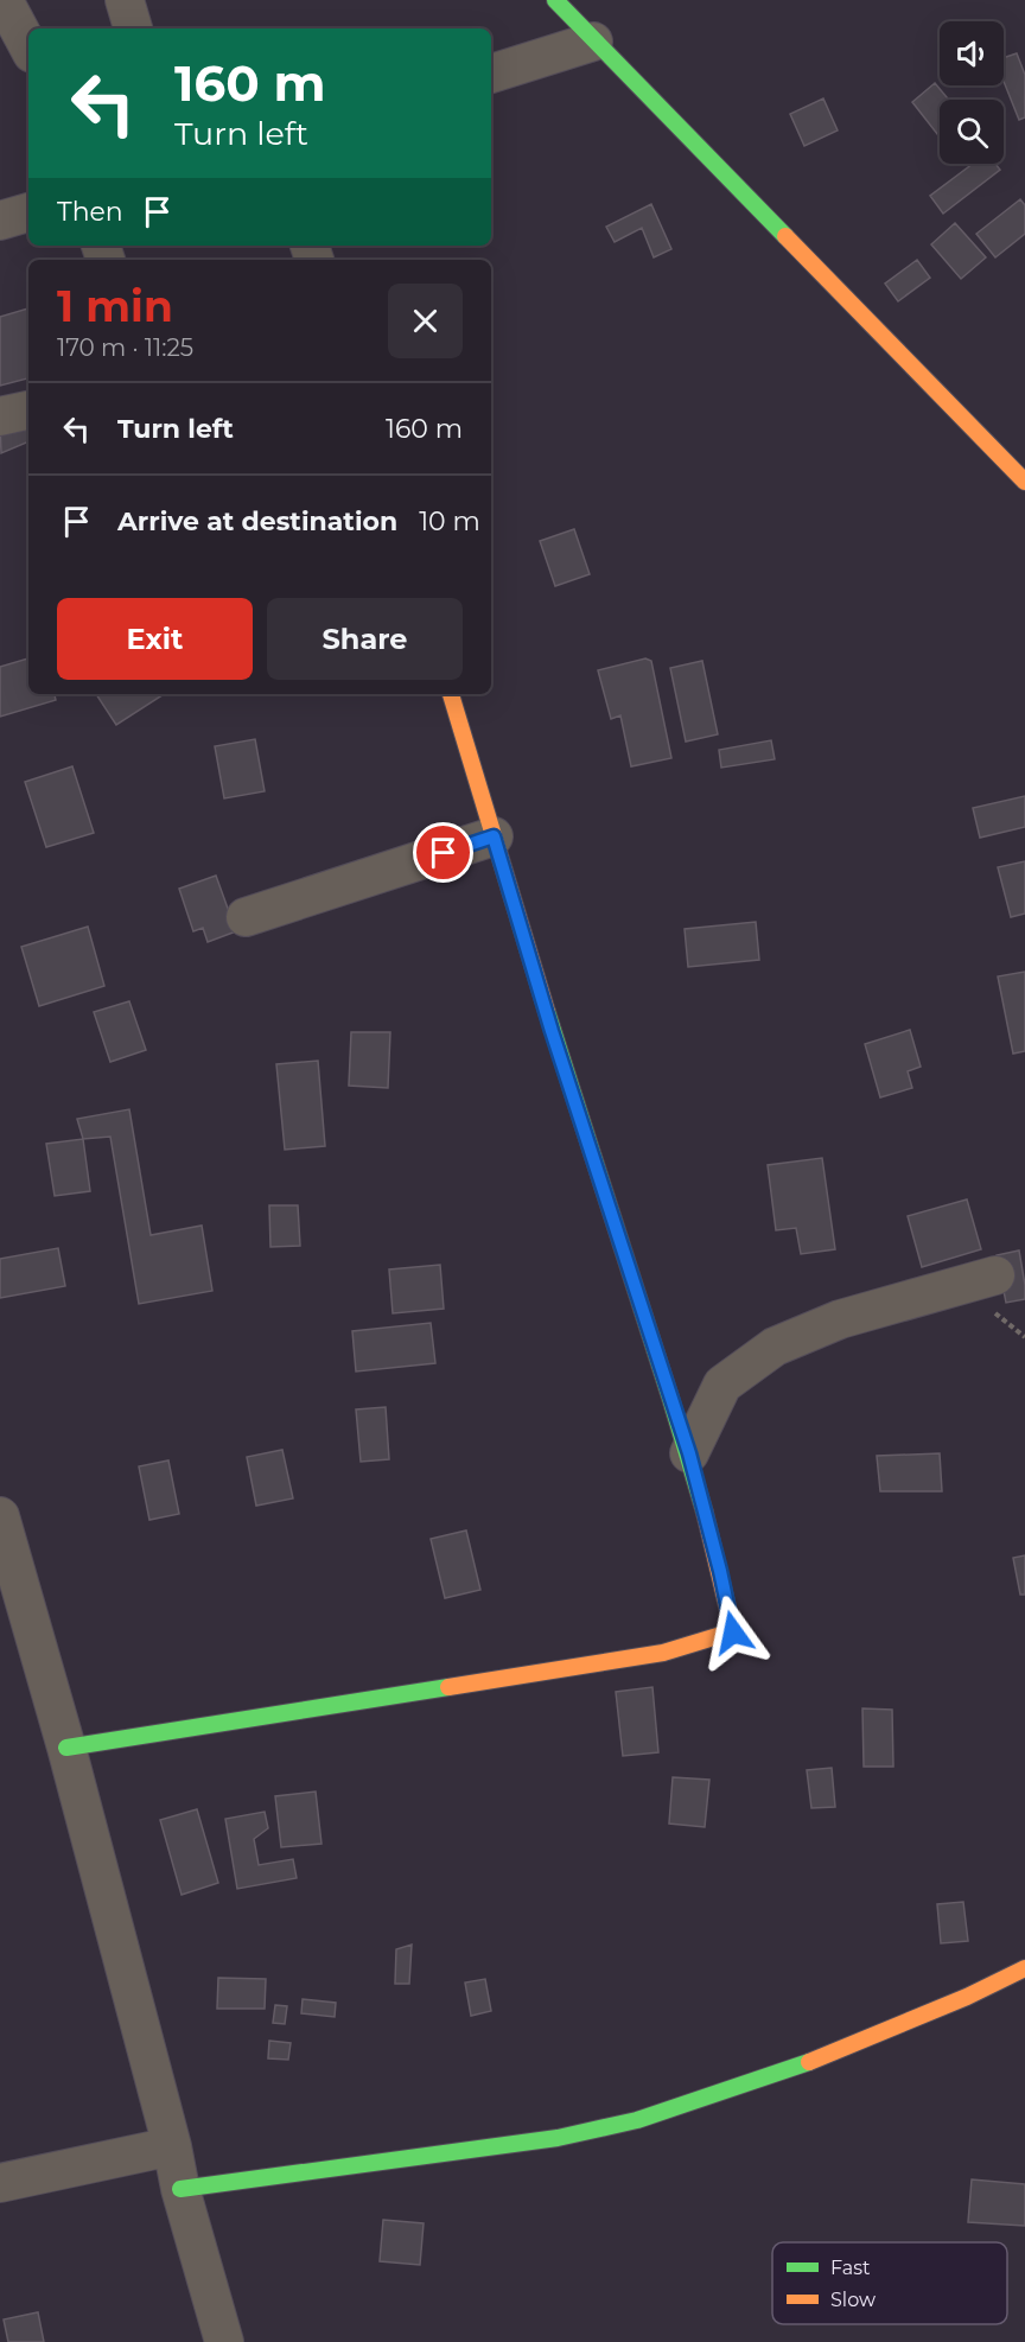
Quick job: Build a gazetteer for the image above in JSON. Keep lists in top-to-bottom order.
{
  "legend": ["Fast", "Slow"],
  "page": {
    "turn": ["160 m", "Turn left"],
    "then": "Then",
    "heading": ["1 min", "170 m · 11:25"],
    "list": [
      {
        "name": "Turn left",
        "value": "160 m"
      },
      {
        "name": "Arrive at destination",
        "value": "10 m"
      }
    ],
    "buttons": ["Exit", "Share"]
  }
}
